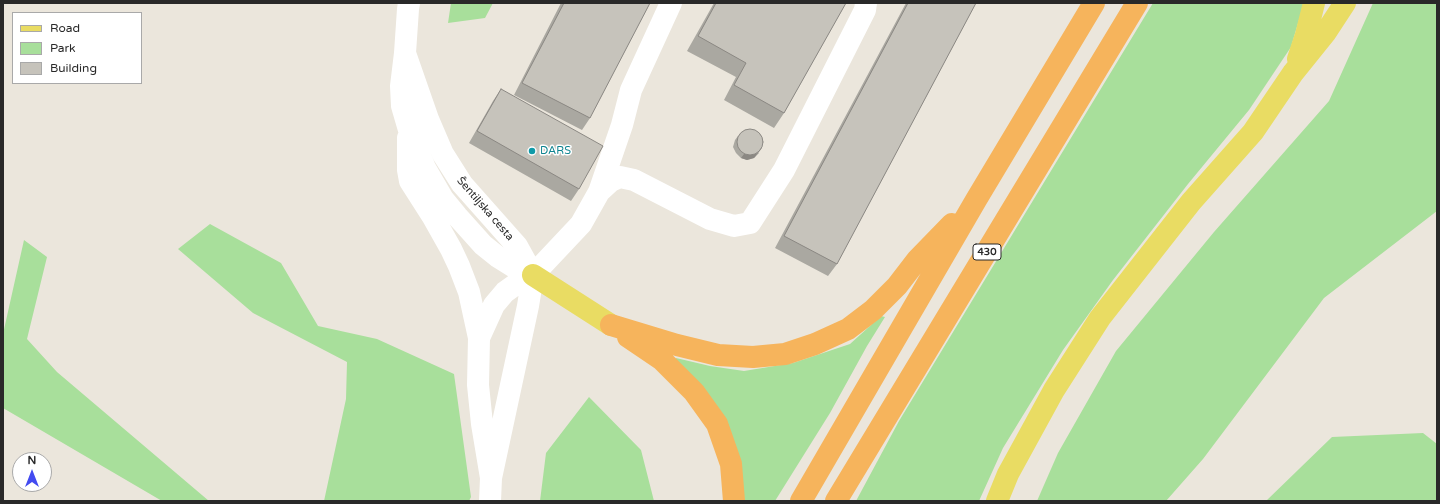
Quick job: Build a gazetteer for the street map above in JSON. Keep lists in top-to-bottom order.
{
  "streets": {
    "highway": ["430"],
    "street": ["Šentiljska cesta"]
  },
  "places": ["DARS"],
  "legend": ["Road", "Park", "Building"],
  "north": "top"
}
